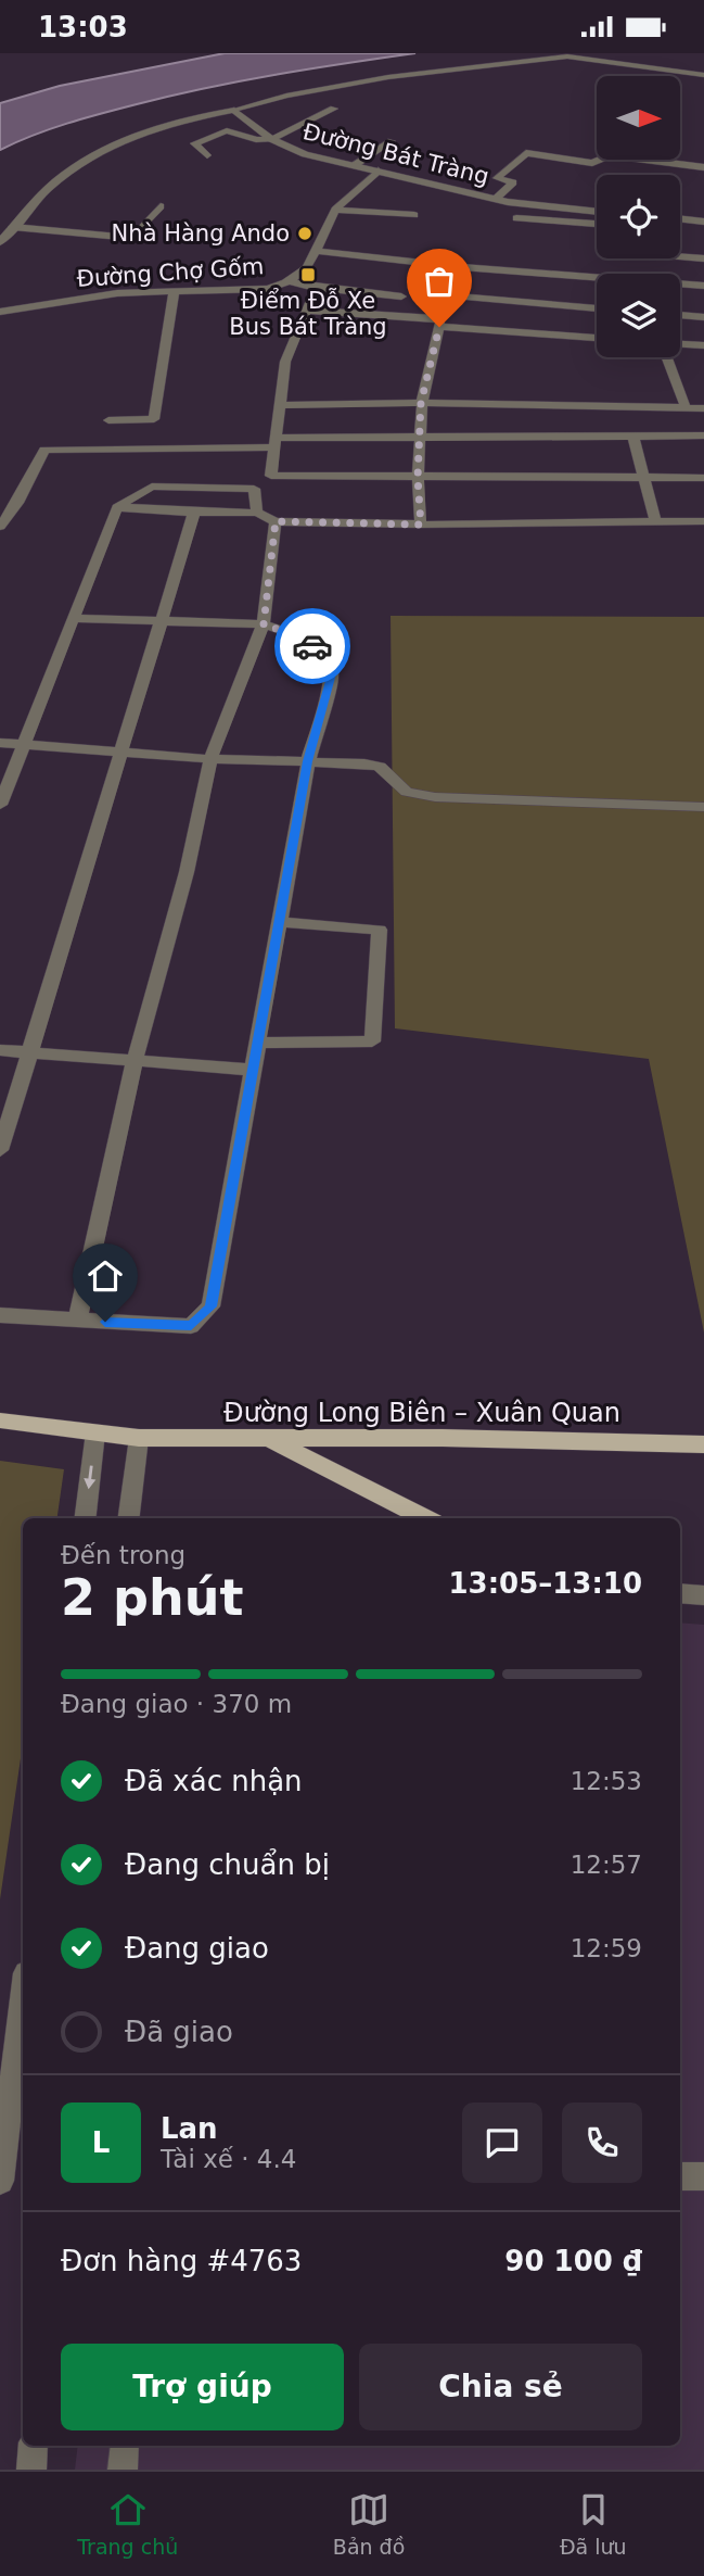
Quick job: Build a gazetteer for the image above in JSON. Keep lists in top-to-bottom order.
{
  "streets": {
    "main road": ["Đường Long Biên – Xuân Quan"],
    "street": ["Đường Bát Tràng", "Đường Chợ Gốm"]
  },
  "crossings": [
    ["Đường Bát Tràng", "Đường Chợ Gốm"]
  ],
  "places": {
    "other": ["Nhà Hàng Ando"],
    "transit": ["Điểm Đỗ Xe Bus Bát Tràng"]
  },
  "north": "right",
  "page": {
    "status": "13:03",
    "heading": ["2 phút", "Đến trong", "13:05–13:10"],
    "panel": [
      "Lan",
      "Tài xế · 4.4",
      "Đơn hàng #4763",
      "90 100 ₫"
    ],
    "bar": "Đang giao · 370 m",
    "list": [
      ["Đã xác nhận", "12:53"],
      ["Đang chuẩn bị", "12:57"],
      ["Đang giao", "12:59"],
      "Đã giao"
    ],
    "round": "L",
    "buttons": ["Trợ giúp", "Chia sẻ"],
    "tabs": ["Trang chủ", "Bản đồ", "Đã lưu"]
  }
}
